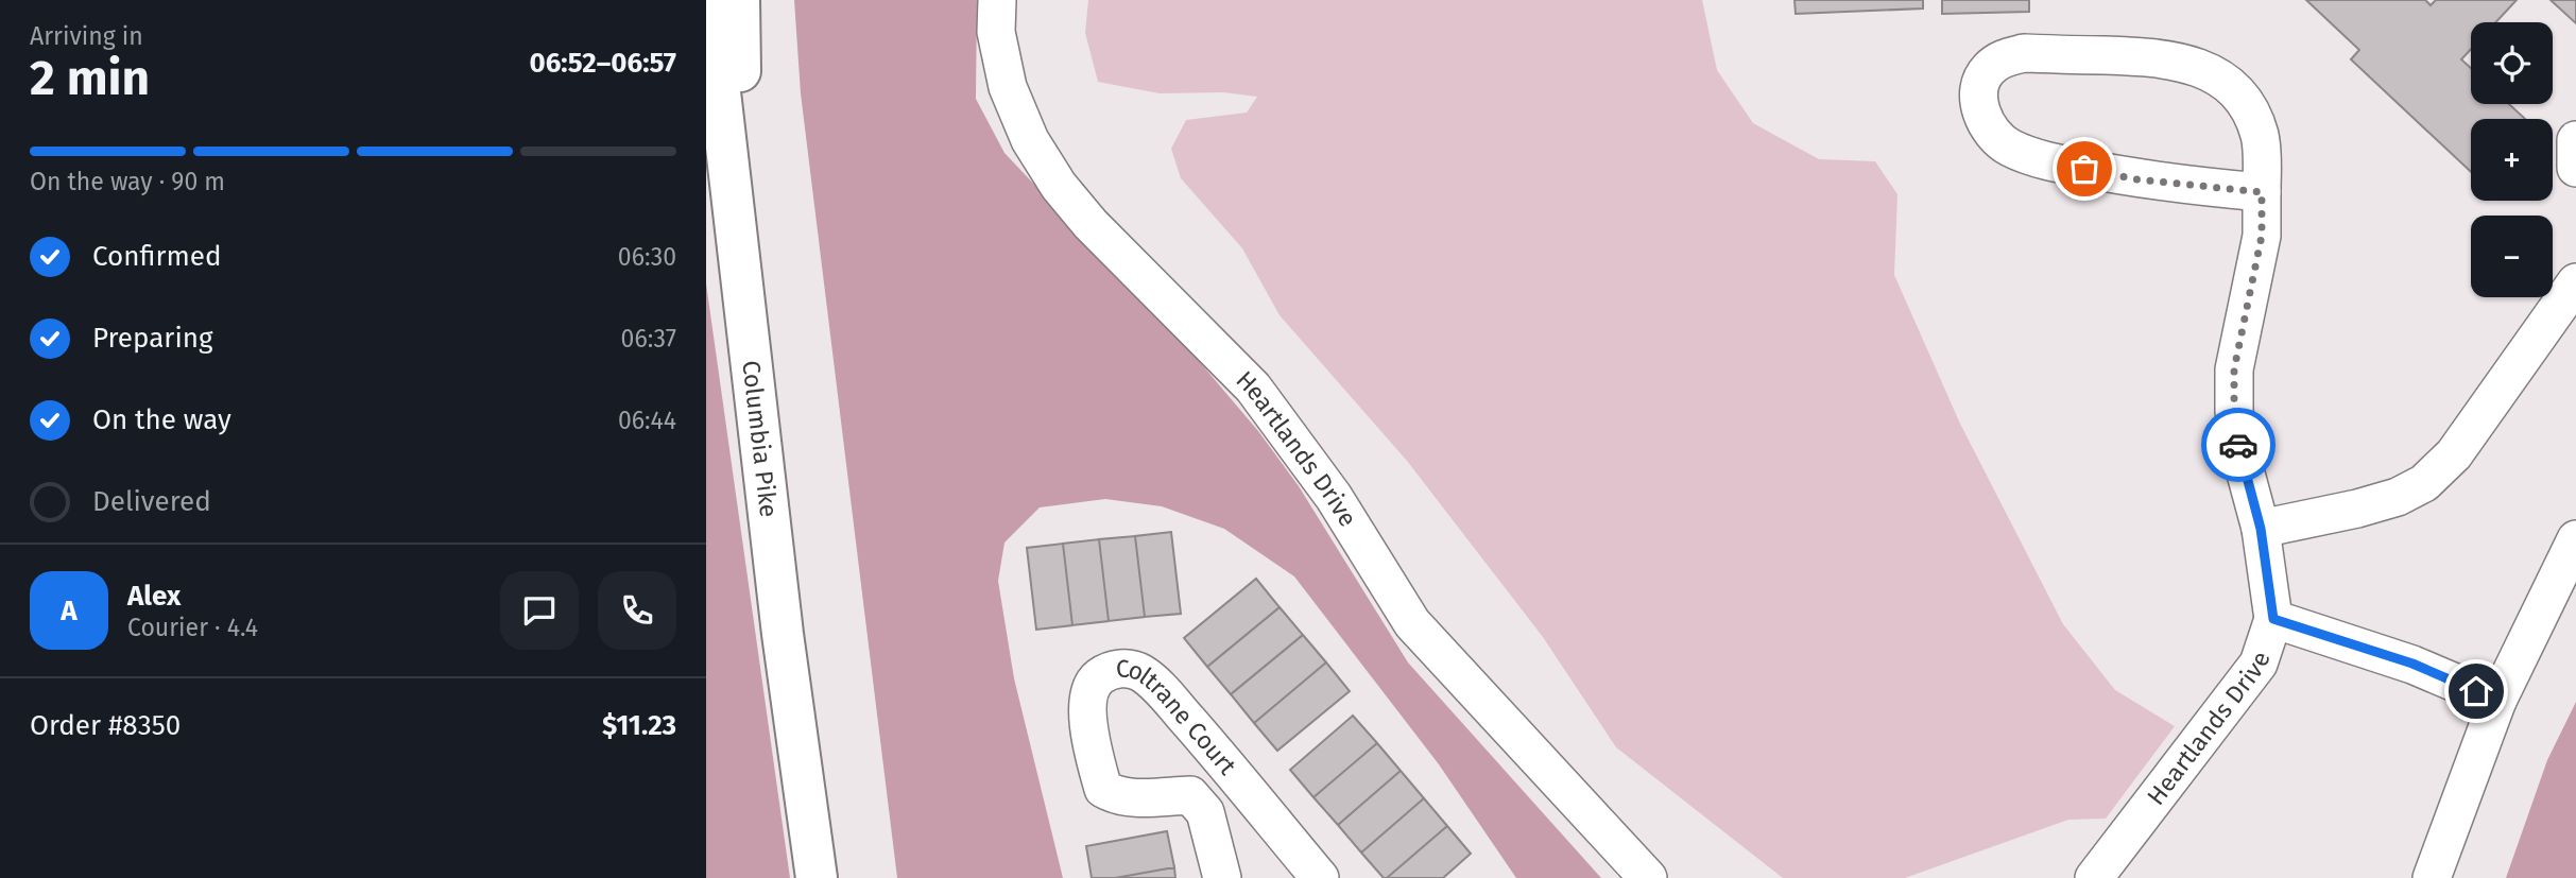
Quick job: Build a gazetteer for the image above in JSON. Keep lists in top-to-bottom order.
{
  "streets": {
    "highway": ["Columbia Pike"],
    "street": ["Heartlands Drive", "Coltrane Court"]
  },
  "page": {
    "heading": ["2 min", "Arriving in", "06:52–06:57"],
    "panel": [
      "Alex",
      "Courier · 4.4",
      "Order #8350",
      "$11.23"
    ],
    "map_buttons": ["+", "−"],
    "bar": "On the way · 90 m",
    "list": [
      ["Confirmed", "06:30"],
      ["Preparing", "06:37"],
      ["On the way", "06:44"],
      "Delivered"
    ],
    "round": "A"
  }
}
